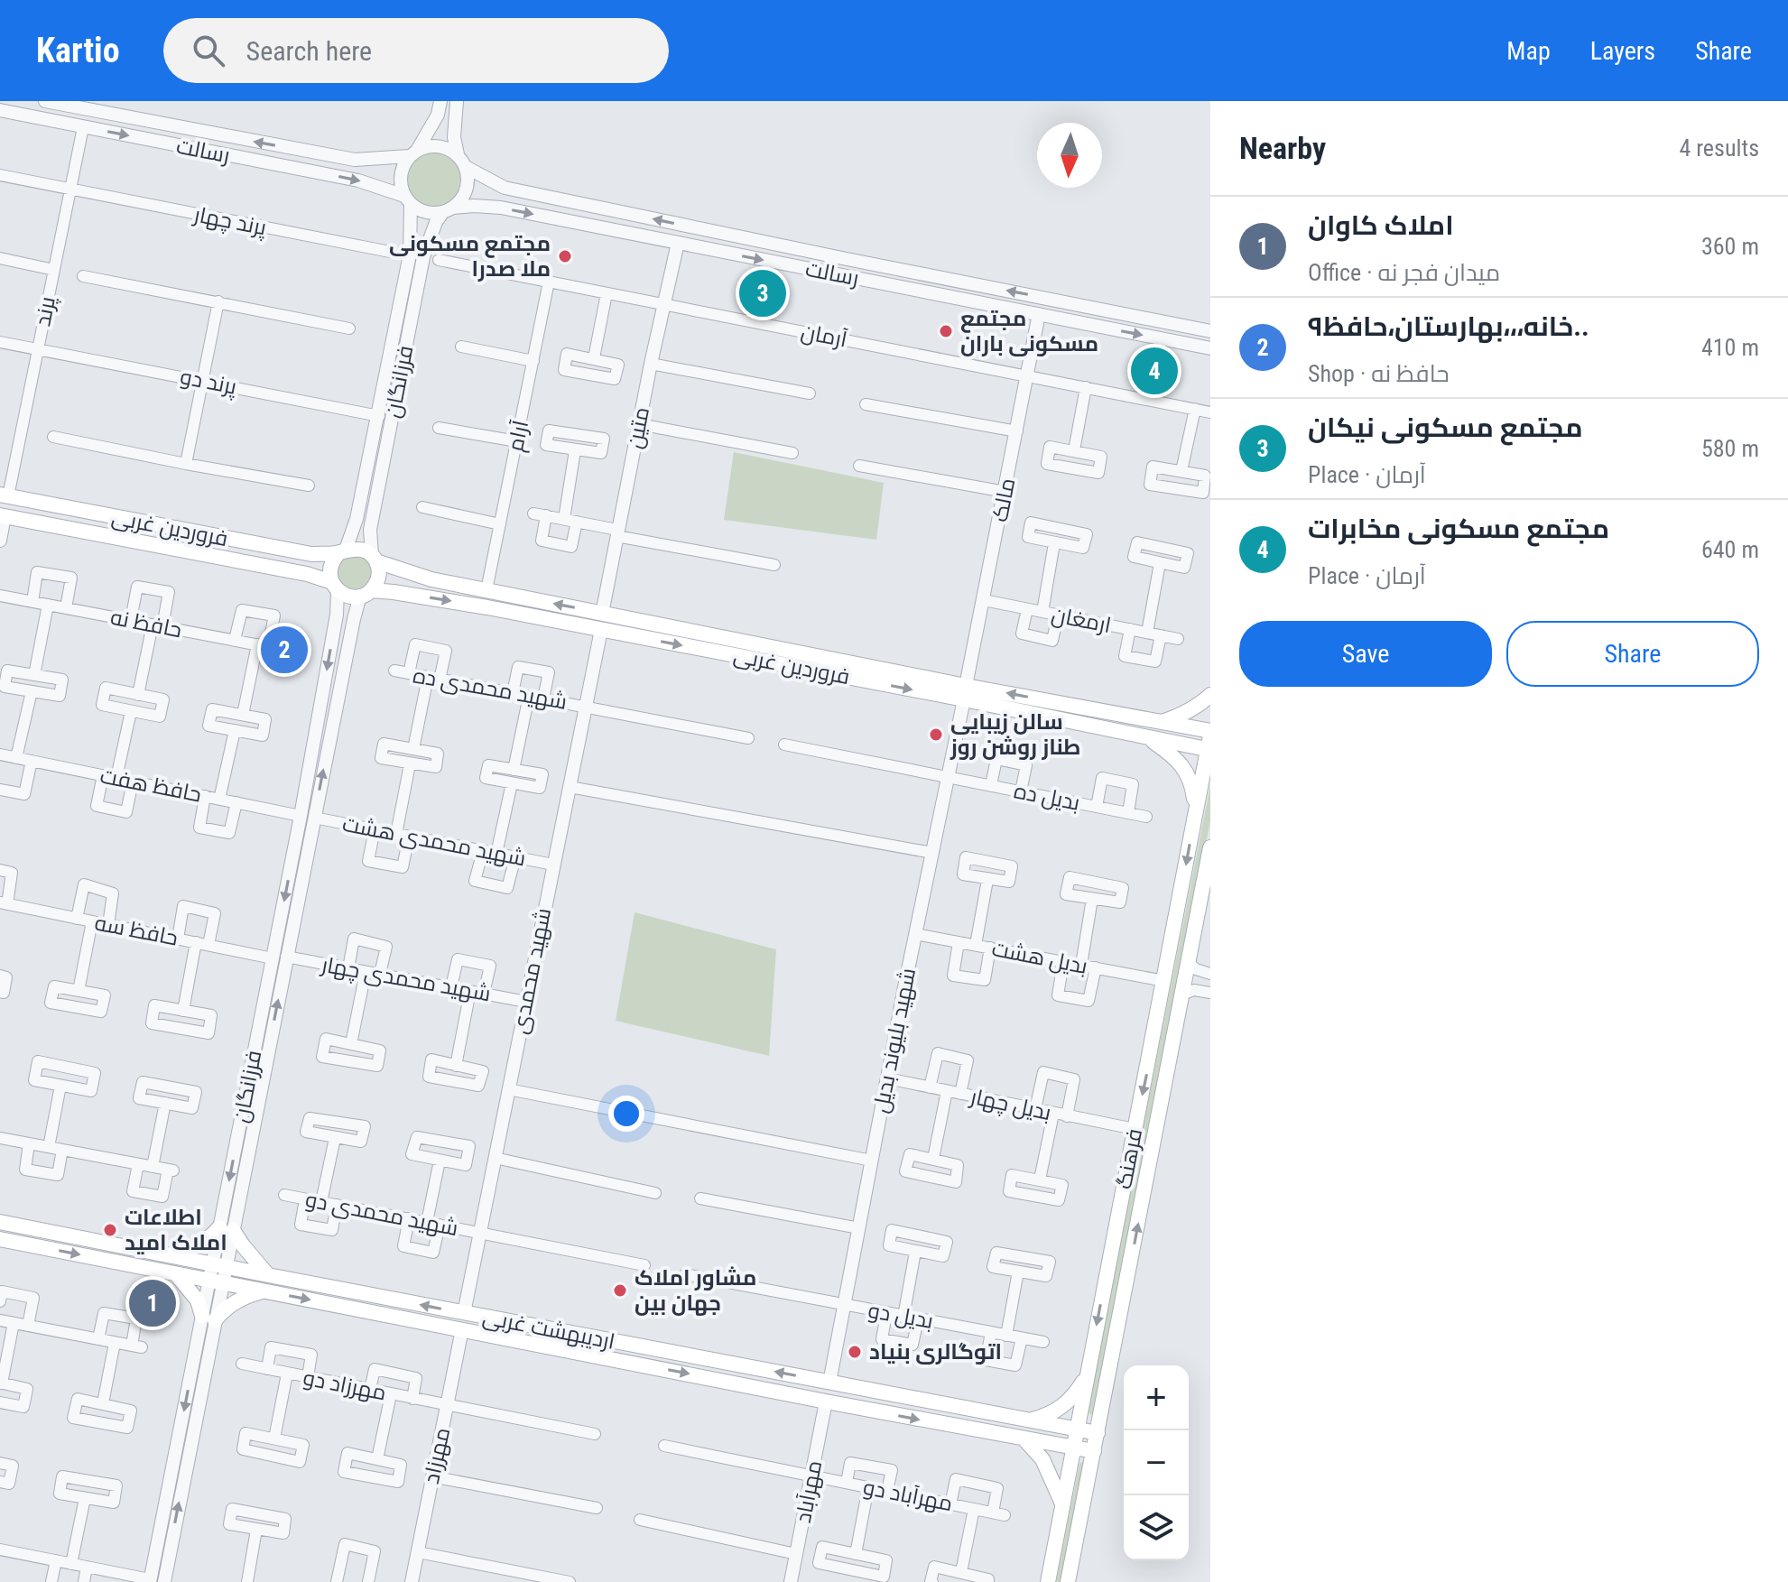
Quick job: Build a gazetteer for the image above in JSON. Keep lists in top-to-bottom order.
{
  "streets": {
    "main road": ["فروردین غربی", "فرهنگ", "اردیبهشت غربی"],
    "street": [
      "رسالت",
      "پرند چهار",
      "پرند",
      "آرمان",
      "پرند دو",
      "فرزانگان",
      "متین",
      "آرام",
      "مالک",
      "ارمغان",
      "حافظ نه",
      "شهید محمدی ده",
      "حافظ هفت",
      "بدیل ده",
      "شهید محمدی هشت",
      "حافظ سه",
      "بدیل هشت",
      "شهید محمدی",
      "شهید محمدی چهار",
      "شهید بلیوند بدیل",
      "بدیل چهار",
      "شهید محمدی دو",
      "بدیل دو",
      "مهرزاد دو",
      "مهرزاد",
      "مهرآباد",
      "مهرآباد دو"
    ]
  },
  "crossings": [
    ["رسالت", "پرند"],
    ["رسالت", "فرزانگان"],
    ["رسالت", "متین"],
    ["رسالت", "مالک"],
    ["پرند چهار", "پرند"],
    ["پرند", "پرند دو"],
    ["پرند", "فروردین غربی"],
    ["آرمان", "متین"],
    ["آرمان", "آرام"],
    ["آرمان", "مالک"],
    ["پرند دو", "فرزانگان"],
    ["فرزانگان", "فروردین غربی"],
    ["فرزانگان", "حافظ هفت"],
    ["فرزانگان", "شهید محمدی هشت"],
    ["فرزانگان", "حافظ سه"],
    ["فرزانگان", "شهید محمدی چهار"],
    ["فرزانگان", "اردیبهشت غربی"],
    ["متین", "فروردین غربی"],
    ["آرام", "فروردین غربی"],
    ["مالک", "فروردین غربی"],
    ["مالک", "ارمغان"],
    ["مالک", "شهید بلیوند بدیل"],
    ["فروردین غربی", "شهید محمدی"],
    ["فروردین غربی", "شهید بلیوند بدیل"],
    ["فروردین غربی", "فرهنگ"],
    ["شهید محمدی ده", "شهید محمدی"],
    ["حافظ هفت", "شهید محمدی هشت"],
    ["بدیل ده", "شهید بلیوند بدیل"],
    ["شهید محمدی هشت", "شهید محمدی"],
    ["حافظ سه", "شهید محمدی چهار"],
    ["بدیل هشت", "شهید بلیوند بدیل"],
    ["بدیل هشت", "فرهنگ"],
    ["شهید محمدی", "شهید محمدی چهار"],
    ["شهید محمدی", "شهید محمدی دو"],
    ["شهید محمدی", "اردیبهشت غربی"],
    ["شهید بلیوند بدیل", "بدیل چهار"],
    ["شهید بلیوند بدیل", "بدیل دو"],
    ["شهید بلیوند بدیل", "اردیبهشت غربی"],
    ["بدیل چهار", "فرهنگ"],
    ["فرهنگ", "اردیبهشت غربی"],
    ["اردیبهشت غربی", "مهرزاد"],
    ["اردیبهشت غربی", "مهرآباد"],
    ["مهرزاد دو", "مهرزاد"],
    ["مهرآباد", "مهرآباد دو"]
  ],
  "places": [
    "مجتمع مسکونی ملا صدرا",
    "مجتمع مسکونی باران",
    "سالن زیبایی طناز روشن روز",
    "اطلاعات املاک امید",
    "مشاور املاک جهان بین",
    "اتوگالری بنیاد"
  ],
  "north": "bottom",
  "page": {
    "header": "Kartio",
    "search": "Search here",
    "nav": ["Map", "Layers", "Share"],
    "heading": ["Nearby", "4 results"],
    "list": [
      {
        "mark": "1",
        "name": "املاک کاوان",
        "note": "Office · میدان فجر نه",
        "value": "360 m"
      },
      {
        "mark": "2",
        "name": "خانه،،،بهارستان،حافظ۹..",
        "note": "Shop · حافظ نه",
        "value": "410 m"
      },
      {
        "mark": "3",
        "name": "مجتمع مسکونی نیکان",
        "note": "Place · آرمان",
        "value": "580 m"
      },
      {
        "mark": "4",
        "name": "مجتمع مسکونی مخابرات",
        "note": "Place · آرمان",
        "value": "640 m"
      }
    ],
    "pins": [
      "3",
      "4",
      "2",
      "1"
    ],
    "buttons": ["Save", "Share"],
    "map_buttons": ["+", "−"]
  }
}
